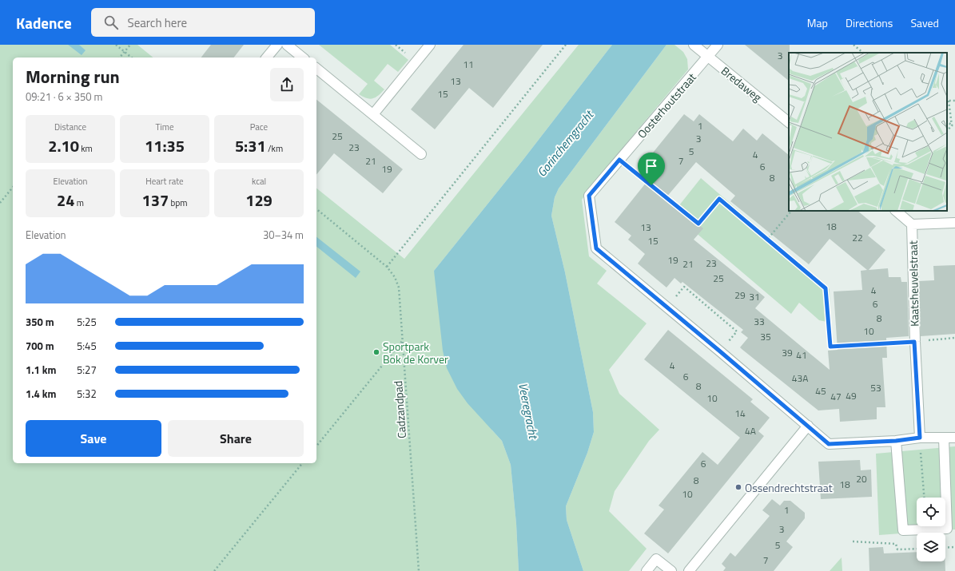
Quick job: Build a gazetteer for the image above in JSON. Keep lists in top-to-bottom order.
{
  "streets": {
    "street": ["Bredaweg", "Oosterhoutstraat", "Kaatsheuvelstraat"],
    "path": ["Cadzandpad"]
  },
  "crossings": [
    ["Bredaweg", "Oosterhoutstraat"],
    ["Oosterhoutstraat", "Kaatsheuvelstraat"]
  ],
  "water": ["Gorinchemgracht", "Veeregracht"],
  "places": ["Sportpark Bok de Korver", "Ossendrechtstraat"],
  "house_numbers": [
    "3",
    "11",
    "13",
    "15",
    "1",
    "25",
    "3",
    "23",
    "5",
    "4",
    "21",
    "7",
    "6",
    "19",
    "8",
    "18",
    "13",
    "22",
    "15",
    "19",
    "23",
    "21",
    "25",
    "4",
    "29",
    "31",
    "6",
    "8",
    "33",
    "10",
    "35",
    "39",
    "41",
    "4",
    "6",
    "43A",
    "8",
    "53",
    "45",
    "49",
    "47",
    "10",
    "14",
    "4A",
    "6",
    "20",
    "8",
    "18",
    "10",
    "1",
    "3",
    "5",
    "7"
  ],
  "page": {
    "header": "Kadence",
    "search": "Search here",
    "nav": ["Map", "Directions", "Saved"],
    "heading": ["Morning run", "09:21 · 6 × 350 m"],
    "stats": [
      ["Distance", "2.10 km"],
      ["Time", "11:35"],
      ["Pace", "5:31 /km"],
      ["Elevation", "24 m"],
      ["Heart rate", "137 bpm"],
      ["kcal", "129"]
    ],
    "chart": ["Elevation", "30–34 m"],
    "list": [
      {
        "name": "350 m",
        "note": "5:25"
      },
      {
        "name": "700 m",
        "note": "5:45"
      },
      {
        "name": "1.1 km",
        "note": "5:27"
      },
      {
        "name": "1.4 km",
        "note": "5:32"
      }
    ],
    "buttons": ["Save", "Share"]
  }
}
